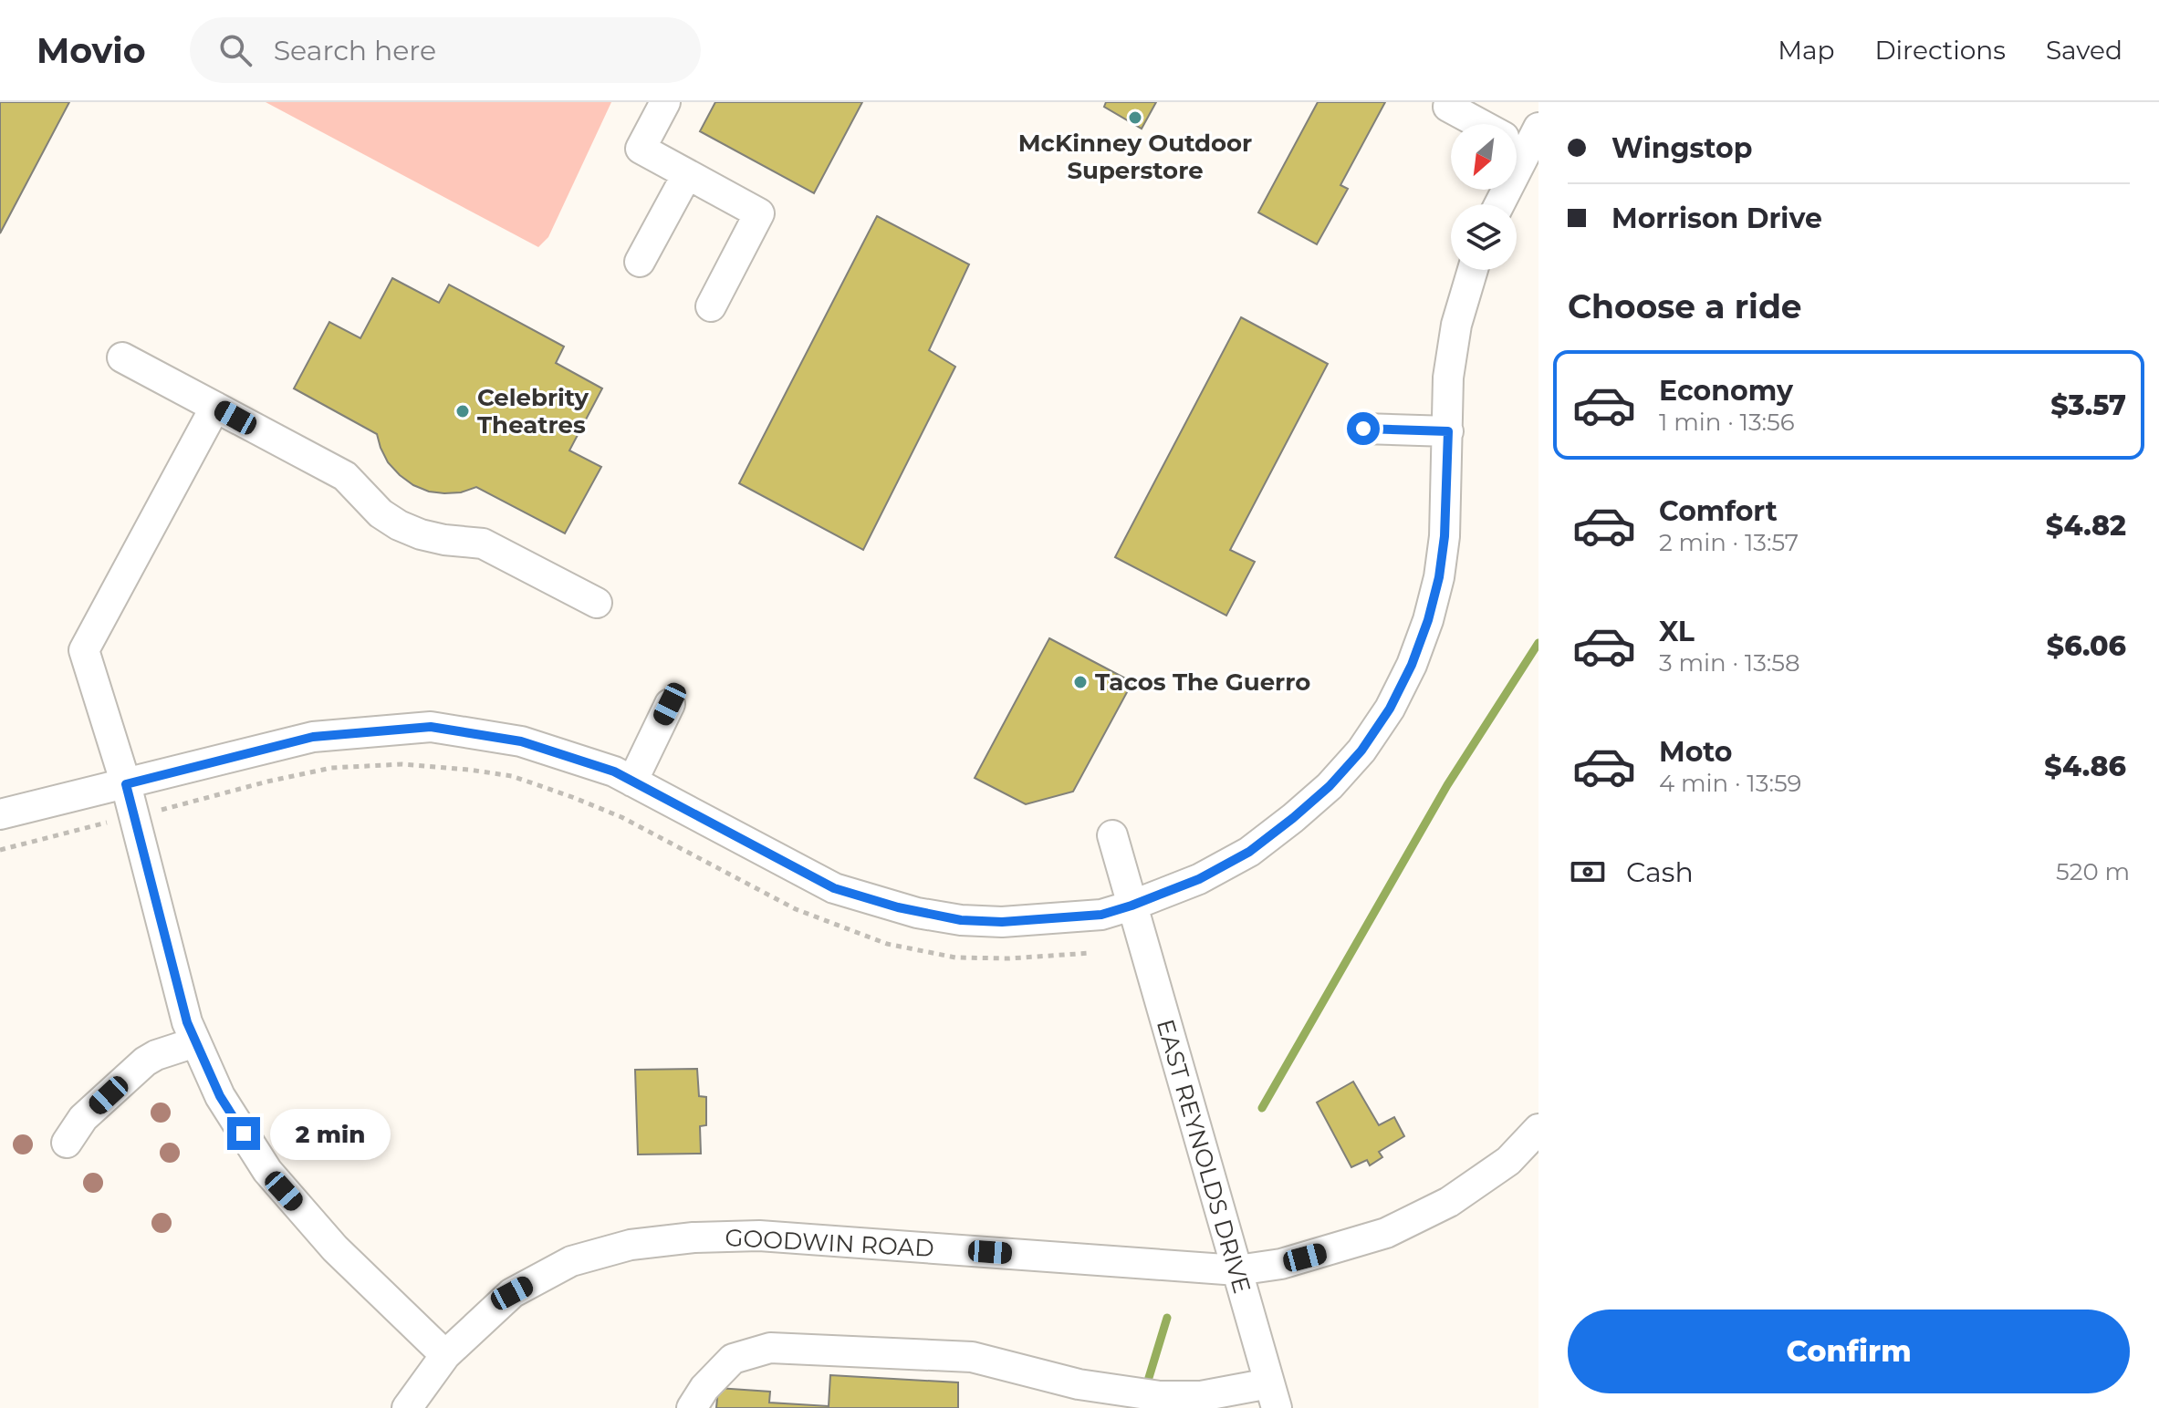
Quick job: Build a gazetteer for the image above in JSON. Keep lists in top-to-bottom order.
{
  "streets": {
    "street": ["EAST REYNOLDS DRIVE", "GOODWIN ROAD"]
  },
  "crossings": [
    ["EAST REYNOLDS DRIVE", "GOODWIN ROAD"]
  ],
  "places": ["McKinney Outdoor Superstore", "Celebrity Theatres", "Tacos The Guerro"],
  "north": "bottom left",
  "page": {
    "header": "Movio",
    "search": "Search here",
    "nav": ["Map", "Directions", "Saved"],
    "banner": ["Wingstop", "Morrison Drive"],
    "heading": "Choose a ride",
    "list": [
      {
        "name": "Economy",
        "note": "1 min · 13:56",
        "value": "$3.57"
      },
      {
        "name": "Comfort",
        "note": "2 min · 13:57",
        "value": "$4.82"
      },
      {
        "name": "XL",
        "note": "3 min · 13:58",
        "value": "$6.06"
      },
      {
        "name": "Moto",
        "note": "4 min · 13:59",
        "value": "$4.86"
      }
    ],
    "pay": ["Cash", "520 m"],
    "bubble": "2 min",
    "buttons": "Confirm"
  }
}
